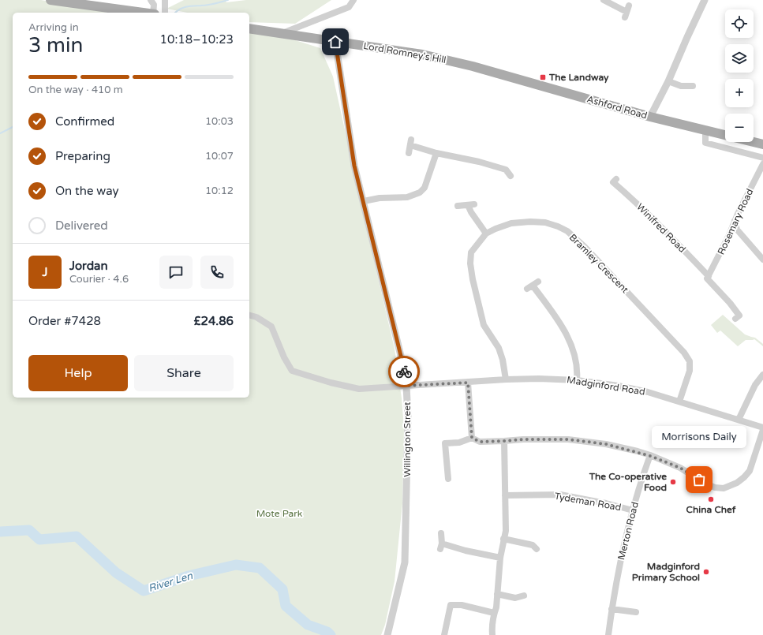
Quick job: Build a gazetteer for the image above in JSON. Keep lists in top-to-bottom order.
{
  "streets": {
    "main road": ["Lord Romney's Hill", "Ashford Road"],
    "street": [
      "Rosemary Road",
      "Winifred Road",
      "Bramley Crescent",
      "Madginford Road",
      "Willington Street",
      "Tydeman Road",
      "Merton Road"
    ]
  },
  "crossings": [
    ["Lord Romney's Hill", "Ashford Road"],
    ["Lord Romney's Hill", "Willington Street"],
    ["Rosemary Road", "Winifred Road"],
    ["Bramley Crescent", "Madginford Road"],
    ["Madginford Road", "Willington Street"],
    ["Tydeman Road", "Merton Road"]
  ],
  "water": ["River Len"],
  "parks": ["Mote Park"],
  "places": {
    "transit": ["The Landway"],
    "other": [
      "Morrisons Daily",
      "The Co-operative Food",
      "China Chef",
      "Madginford Primary School"
    ]
  },
  "page": {
    "map_buttons": ["+", "−"],
    "heading": ["3 min", "Arriving in", "10:18–10:23"],
    "panel": [
      "Jordan",
      "Courier · 4.6",
      "Order #7428",
      "£24.86"
    ],
    "bar": "On the way · 410 m",
    "list": [
      ["Confirmed", "10:03"],
      ["Preparing", "10:07"],
      ["On the way", "10:12"],
      "Delivered"
    ],
    "round": "J",
    "buttons": ["Help", "Share"],
    "bubble": "Morrisons Daily"
  }
}
